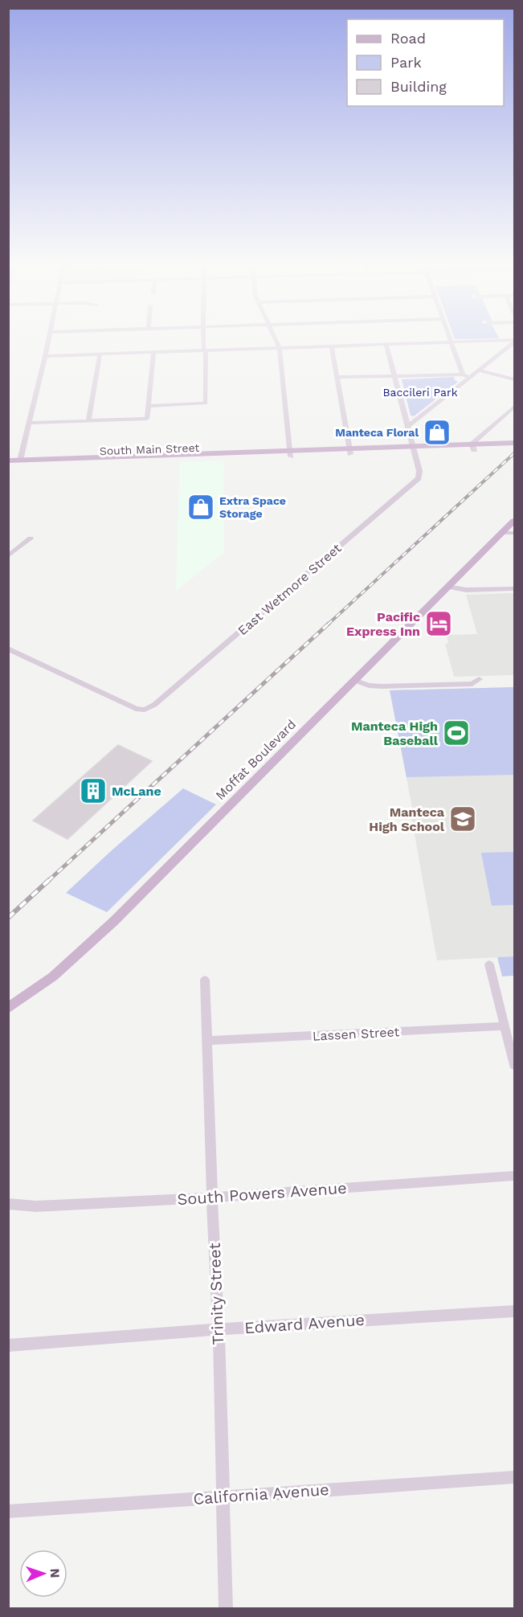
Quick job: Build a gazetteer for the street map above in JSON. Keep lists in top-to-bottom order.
{
  "streets": {
    "main road": ["South Main Street", "Moffat Boulevard"],
    "street": [
      "East Wetmore Street",
      "Lassen Street",
      "South Powers Avenue",
      "Trinity Street",
      "Edward Avenue",
      "California Avenue"
    ]
  },
  "crossings": [
    ["South Main Street", "East Wetmore Street"],
    ["Lassen Street", "Trinity Street"],
    ["South Powers Avenue", "Trinity Street"],
    ["Trinity Street", "Edward Avenue"],
    ["Trinity Street", "California Avenue"]
  ],
  "parks": ["Baccileri Park"],
  "places": {
    "shop": ["Manteca Floral", "Extra Space Storage"],
    "hotel": ["Pacific Express Inn"],
    "sports": ["Manteca High Baseball"],
    "building": ["McLane"],
    "school or university": ["Manteca High School"]
  },
  "legend": ["Road", "Park", "Building"],
  "north": "right"
}
